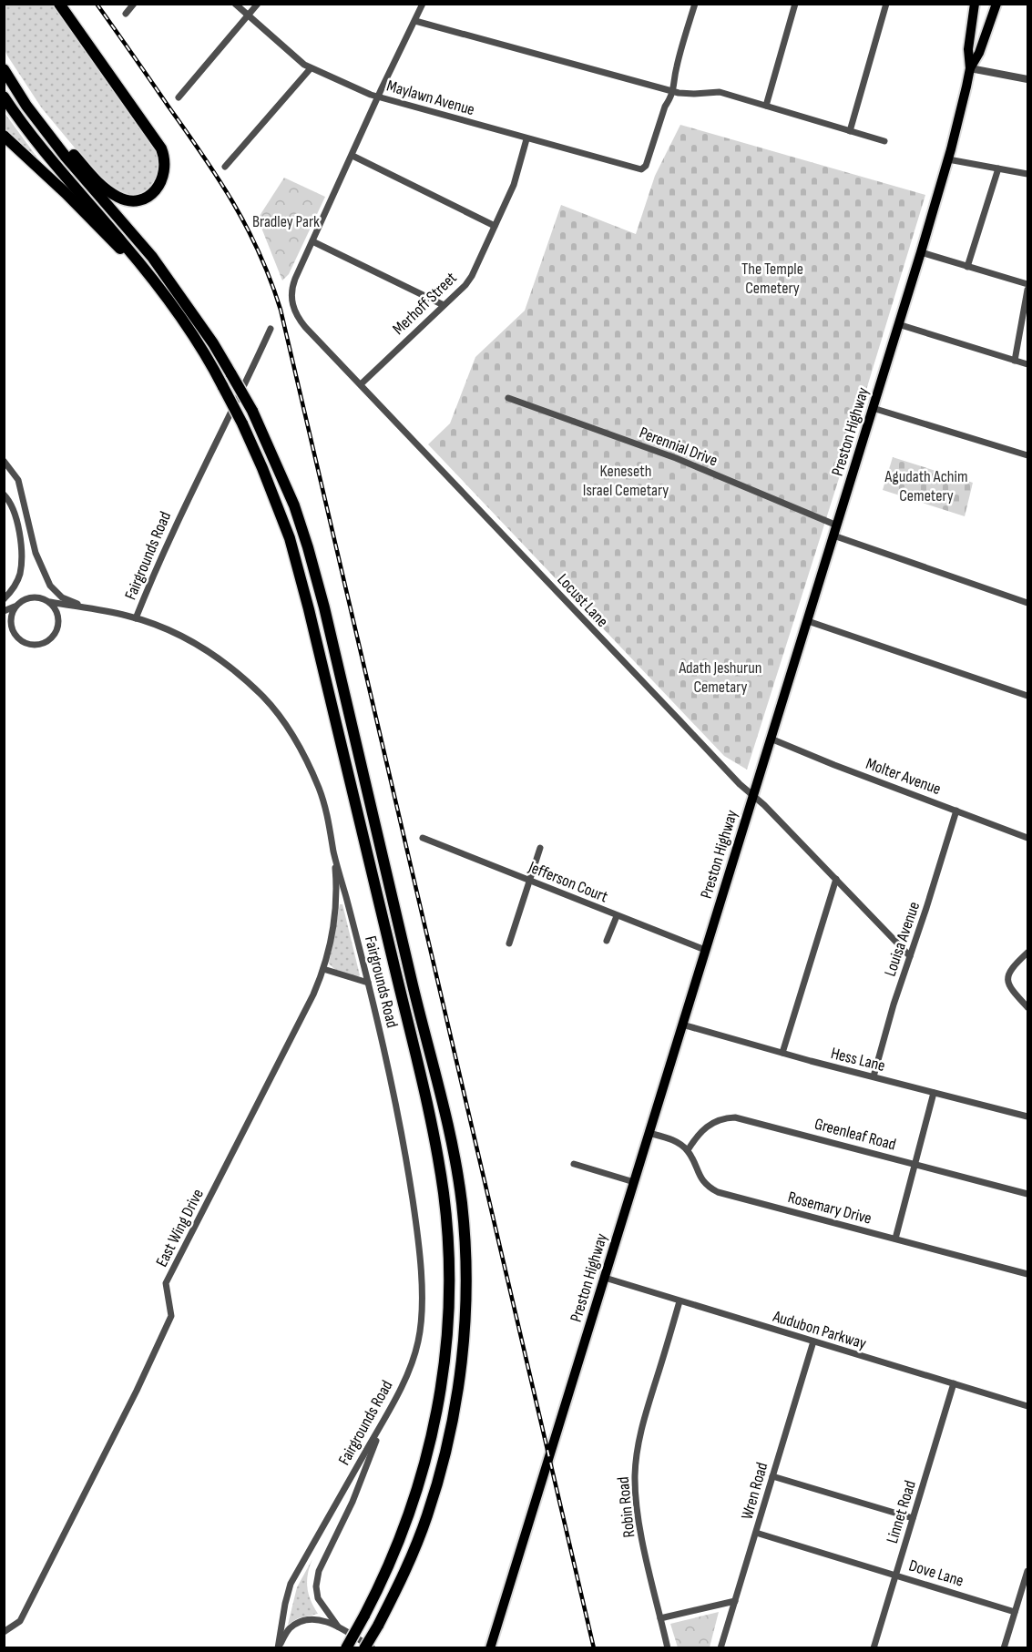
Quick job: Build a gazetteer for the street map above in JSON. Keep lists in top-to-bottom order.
{
  "streets": {
    "main road": ["Preston Highway"],
    "street": [
      "Maylawn Avenue",
      "Merhoff Street",
      "Perennial Drive",
      "Fairgrounds Road",
      "Locust Lane",
      "Molter Avenue",
      "Jefferson Court",
      "Louisa Avenue",
      "Hess Lane",
      "Greenleaf Road",
      "Rosemary Drive",
      "East Wing Drive",
      "Audubon Parkway",
      "Wren Road",
      "Robin Road",
      "Linnet Road",
      "Dove Lane"
    ]
  },
  "crossings": [
    ["Maylawn Avenue", "Merhoff Street"],
    ["Maylawn Avenue", "Locust Lane"],
    ["Merhoff Street", "Locust Lane"],
    ["Preston Highway", "Perennial Drive"],
    ["Preston Highway", "Locust Lane"],
    ["Preston Highway", "Molter Avenue"],
    ["Preston Highway", "Jefferson Court"],
    ["Preston Highway", "Hess Lane"],
    ["Preston Highway", "Audubon Parkway"],
    ["Fairgrounds Road", "East Wing Drive"],
    ["Locust Lane", "Louisa Avenue"],
    ["Molter Avenue", "Louisa Avenue"],
    ["Louisa Avenue", "Hess Lane"],
    ["Greenleaf Road", "Rosemary Drive"],
    ["Audubon Parkway", "Wren Road"],
    ["Audubon Parkway", "Robin Road"],
    ["Audubon Parkway", "Linnet Road"],
    ["Wren Road", "Dove Lane"],
    ["Linnet Road", "Dove Lane"]
  ],
  "parks": [
    "Bradley Park",
    "The Temple Cemetery",
    "Keneseth Israel Cemetary",
    "Agudath Achim Cemetery",
    "Adath Jeshurun Cemetary"
  ]
}
